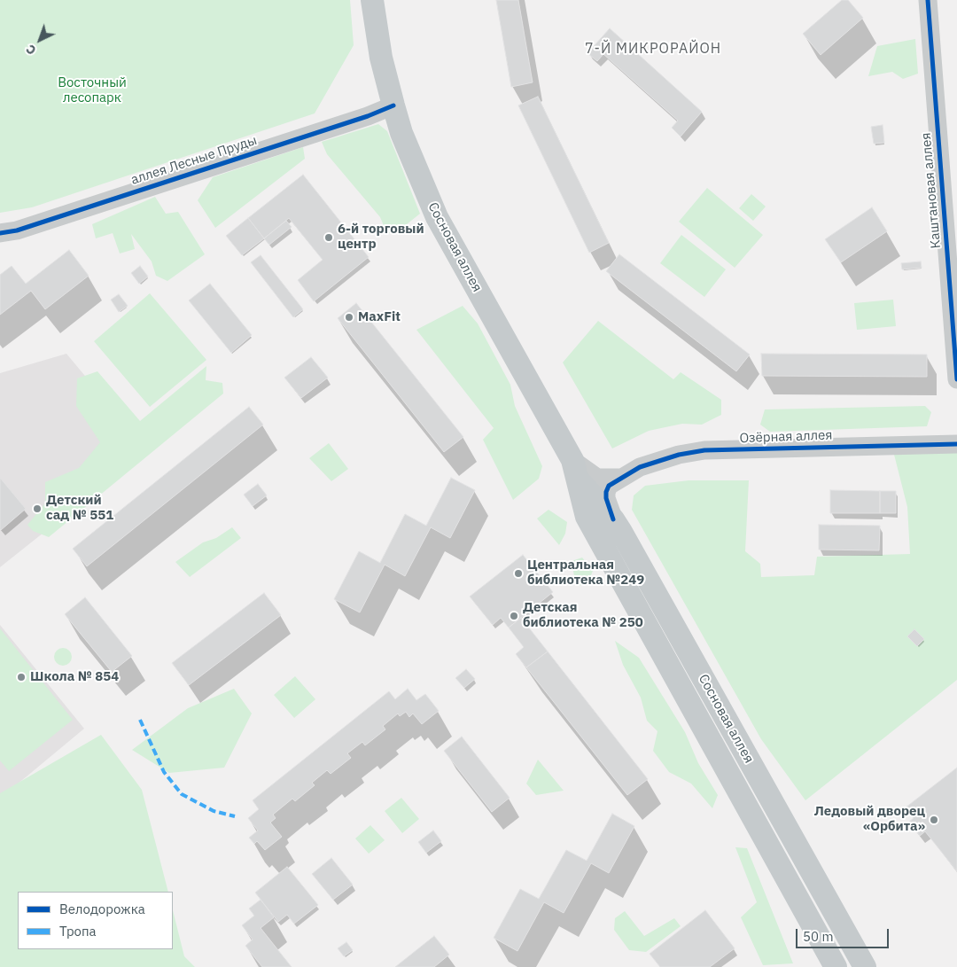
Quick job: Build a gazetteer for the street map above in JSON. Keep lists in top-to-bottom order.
{
  "streets": {
    "main road": ["Сосновая аллея"],
    "street": ["аллея Лесные Пруды", "Каштановая аллея", "Озёрная аллея"]
  },
  "crossings": [
    ["аллея Лесные Пруды", "Сосновая аллея"]
  ],
  "districts": ["7-Й МИКРОРАЙОН"],
  "parks": ["Восточный лесопарк"],
  "places": [
    "6-й торговый центр",
    "MaxFit",
    "Детский сад № 551",
    "Центральная библиотека №249",
    "Детская библиотека № 250",
    "Школа № 854",
    "Ледовый дворец «Орбита»"
  ],
  "legend": ["Велодорожка", "Тропа"],
  "scale_bar": "50 m",
  "north": "bottom left"
}
